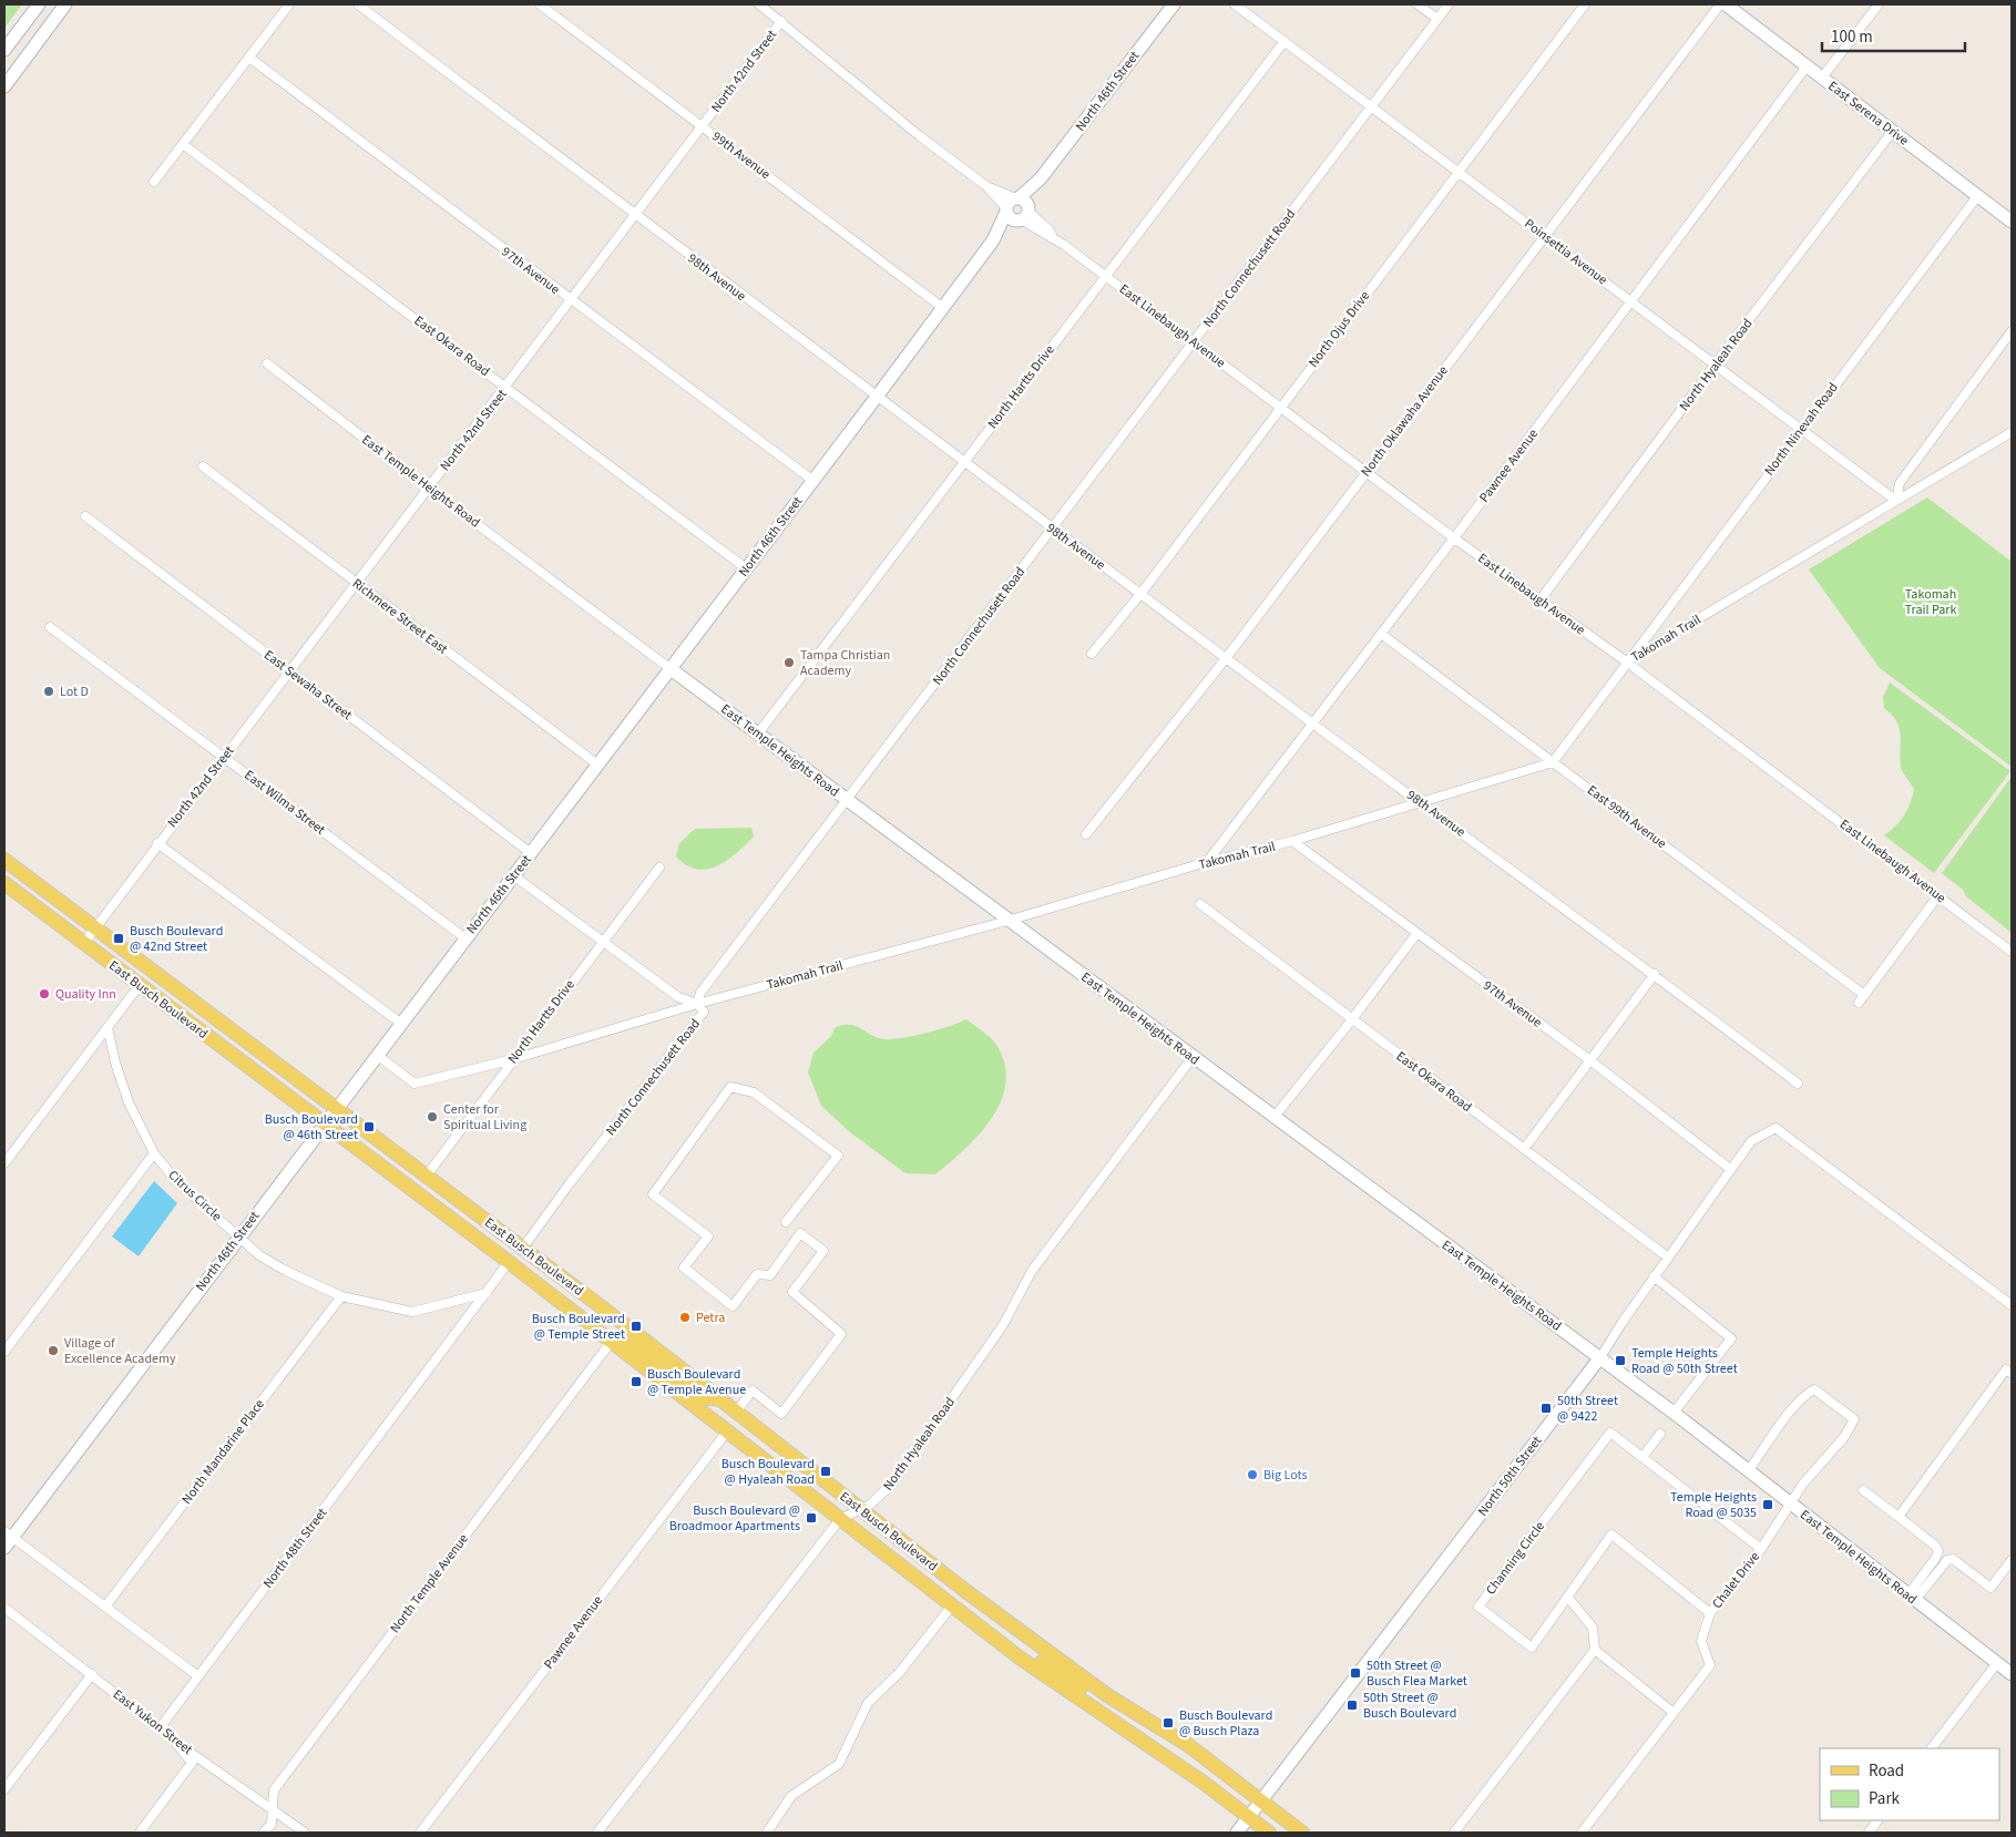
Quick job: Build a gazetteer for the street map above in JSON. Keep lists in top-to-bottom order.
{
  "streets": {
    "main road": ["East Busch Boulevard"],
    "street": [
      "North 42nd Street",
      "North 46th Street",
      "East Serena Drive",
      "99th Avenue",
      "Poinsettia Avenue",
      "North Connechusett Road",
      "97th Avenue",
      "98th Avenue",
      "East Linebaugh Avenue",
      "North Ojus Drive",
      "East Okara Road",
      "North Hyaleah Road",
      "North Hartts Drive",
      "North Oklawaha Avenue",
      "North Ninevah Road",
      "Pawnee Avenue",
      "East Temple Heights Road",
      "Richmere Street East",
      "Takomah Trail",
      "East Sewaha Street",
      "East Wilma Street",
      "East 99th Avenue",
      "Citrus Circle",
      "North Mandarine Place",
      "North 50th Street",
      "North 48th Street",
      "Channing Circle",
      "Chalet Drive",
      "North Temple Avenue",
      "East Yukon Street"
    ]
  },
  "crossings": [
    ["North 42nd Street", "99th Avenue"],
    ["North 42nd Street", "97th Avenue"],
    ["North 42nd Street", "98th Avenue"],
    ["North 42nd Street", "East Linebaugh Avenue"],
    ["North 42nd Street", "East Okara Road"],
    ["North 42nd Street", "East Temple Heights Road"],
    ["North 42nd Street", "Richmere Street East"],
    ["North 42nd Street", "East Sewaha Street"],
    ["North 42nd Street", "East Wilma Street"],
    ["North 42nd Street", "East Busch Boulevard"],
    ["North 46th Street", "99th Avenue"],
    ["North 46th Street", "97th Avenue"],
    ["North 46th Street", "98th Avenue"],
    ["North 46th Street", "East Linebaugh Avenue"],
    ["North 46th Street", "East Okara Road"],
    ["North 46th Street", "East Temple Heights Road"],
    ["North 46th Street", "Richmere Street East"],
    ["North 46th Street", "Takomah Trail"],
    ["North 46th Street", "East Sewaha Street"],
    ["North 46th Street", "East Wilma Street"],
    ["North 46th Street", "East Busch Boulevard"],
    ["North 46th Street", "Citrus Circle"],
    ["East Serena Drive", "North Hyaleah Road"],
    ["East Serena Drive", "North Ninevah Road"],
    ["East Serena Drive", "Pawnee Avenue"],
    ["Poinsettia Avenue", "North Connechusett Road"],
    ["Poinsettia Avenue", "North Ojus Drive"],
    ["Poinsettia Avenue", "North Hyaleah Road"],
    ["Poinsettia Avenue", "North Hartts Drive"],
    ["Poinsettia Avenue", "North Oklawaha Avenue"],
    ["Poinsettia Avenue", "North Ninevah Road"],
    ["Poinsettia Avenue", "Pawnee Avenue"],
    ["Poinsettia Avenue", "Takomah Trail"],
    ["North Connechusett Road", "98th Avenue"],
    ["North Connechusett Road", "East Linebaugh Avenue"],
    ["North Connechusett Road", "East Temple Heights Road"],
    ["North Connechusett Road", "Takomah Trail"],
    ["North Connechusett Road", "East Busch Boulevard"],
    ["97th Avenue", "Takomah Trail"],
    ["97th Avenue", "North 50th Street"],
    ["98th Avenue", "North Ojus Drive"],
    ["98th Avenue", "North Hartts Drive"],
    ["98th Avenue", "North Oklawaha Avenue"],
    ["98th Avenue", "Pawnee Avenue"],
    ["98th Avenue", "Takomah Trail"],
    ["East Linebaugh Avenue", "North Ojus Drive"],
    ["East Linebaugh Avenue", "North Hyaleah Road"],
    ["East Linebaugh Avenue", "North Hartts Drive"],
    ["East Linebaugh Avenue", "North Oklawaha Avenue"],
    ["East Linebaugh Avenue", "North Ninevah Road"],
    ["East Linebaugh Avenue", "Pawnee Avenue"],
    ["East Linebaugh Avenue", "Takomah Trail"],
    ["East Okara Road", "North 50th Street"],
    ["North Hyaleah Road", "East Temple Heights Road"],
    ["North Hyaleah Road", "East Busch Boulevard"],
    ["North Hartts Drive", "East Temple Heights Road"],
    ["North Hartts Drive", "Takomah Trail"],
    ["North Hartts Drive", "East Busch Boulevard"],
    ["North Ninevah Road", "Takomah Trail"],
    ["Pawnee Avenue", "Takomah Trail"],
    ["Pawnee Avenue", "East 99th Avenue"],
    ["Pawnee Avenue", "East Busch Boulevard"],
    ["East Temple Heights Road", "Takomah Trail"],
    ["East Temple Heights Road", "North 50th Street"],
    ["Takomah Trail", "East 99th Avenue"],
    ["East Busch Boulevard", "North 50th Street"],
    ["East Busch Boulevard", "North 48th Street"],
    ["East Busch Boulevard", "North Temple Avenue"],
    ["Citrus Circle", "North Mandarine Place"],
    ["Citrus Circle", "North 48th Street"],
    ["North 48th Street", "East Yukon Street"],
    ["Channing Circle", "Chalet Drive"],
    ["North Temple Avenue", "East Yukon Street"]
  ],
  "parks": ["Takomah Trail Park"],
  "places": {
    "other": [
      "Tampa Christian Academy",
      "Lot D",
      "Quality Inn",
      "Center for Spiritual Living",
      "Petra",
      "Village of Excellence Academy",
      "Big Lots"
    ],
    "transit": [
      "Busch Boulevard @ 42nd Street",
      "Busch Boulevard @ 46th Street",
      "Busch Boulevard @ Temple Street",
      "Temple Heights Road @ 50th Street",
      "Busch Boulevard @ Temple Avenue",
      "50th Street @ 9422",
      "Busch Boulevard @ Hyaleah Road",
      "Temple Heights Road @ 5035",
      "Busch Boulevard @ Broadmoor Apartments",
      "50th Street @ Busch Flea Market",
      "50th Street @ Busch Boulevard",
      "Busch Boulevard @ Busch Plaza"
    ]
  },
  "legend": ["Road", "Park"],
  "scale_bar": "100 m"
}
